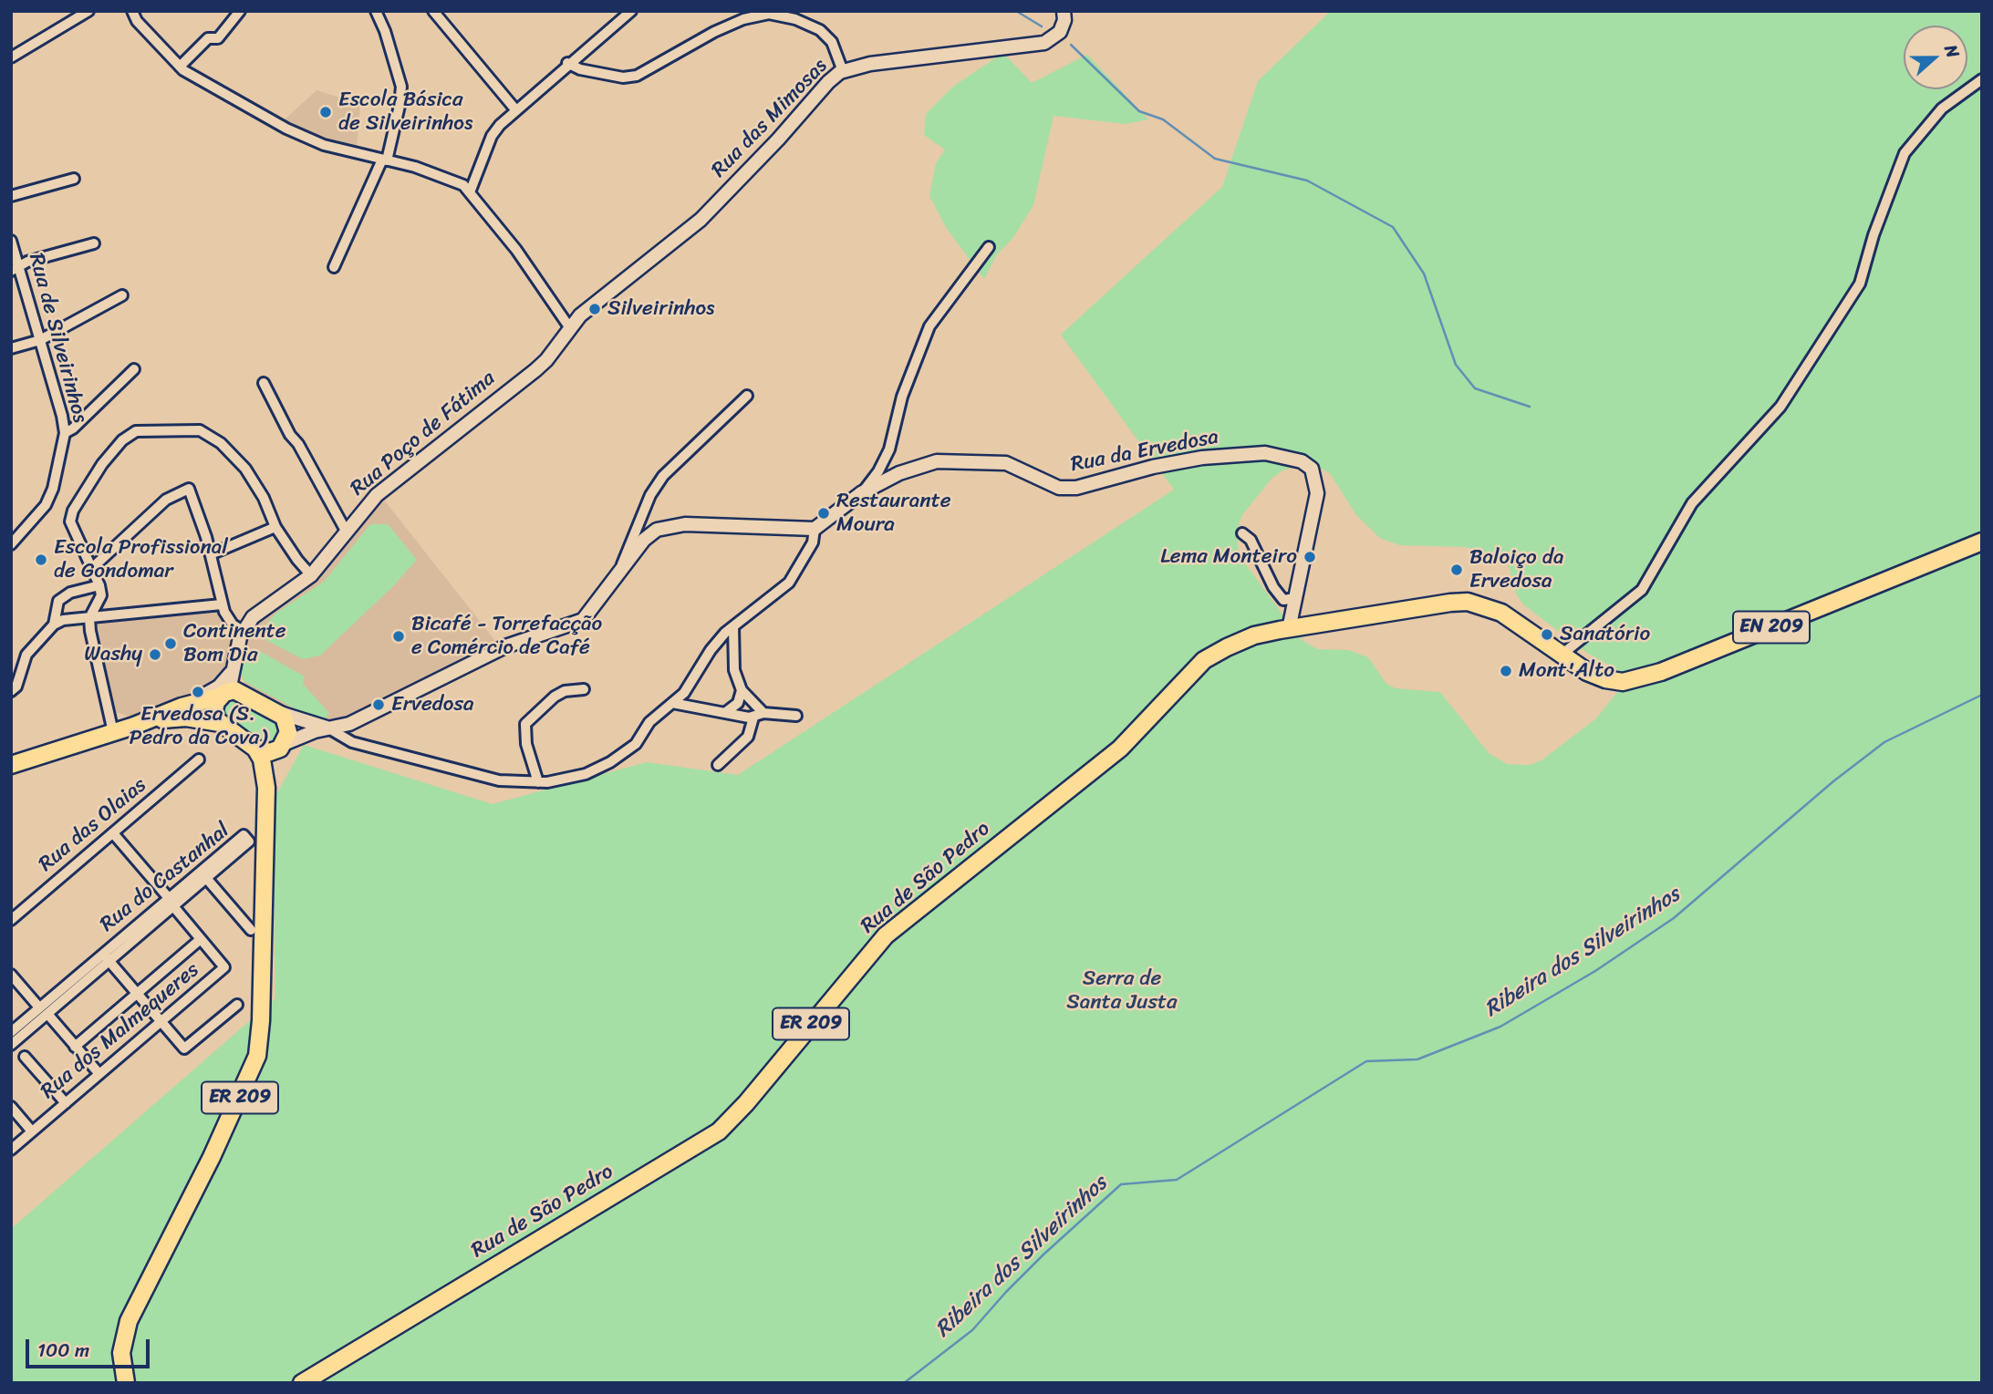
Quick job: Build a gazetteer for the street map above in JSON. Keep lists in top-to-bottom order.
{
  "streets": {
    "main road": ["EN 209", "Rua de São Pedro", "ER 209"],
    "street": [
      "Rua das Mimosas",
      "Rua de Silveirinhos",
      "Rua Poço de Fátima",
      "Rua da Ervedosa",
      "Rua das Olaias",
      "Rua do Castanhal",
      "Rua dos Malmequeres"
    ]
  },
  "crossings": [
    ["Rua das Mimosas", "Rua Poço de Fátima"],
    ["Rua da Ervedosa", "Rua de São Pedro"],
    ["EN 209", "Rua de São Pedro"]
  ],
  "water": ["Ribeira dos Silveirinhos"],
  "parks": ["Serra de Santa Justa"],
  "places": [
    "Escola Básica de Silveirinhos",
    "Silveirinhos",
    "Restaurante Moura",
    "Lema Monteiro",
    "Escola Profissional de Gondomar",
    "Baloiço da Ervedosa",
    "Sanatório",
    "Bicafé - Torrefacção e Comércio de Café",
    "Continente Bom Dia",
    "Washy",
    "Mont'Alto",
    "Ervedosa (S. Pedro da Cova)",
    "Ervedosa"
  ],
  "scale_bar": "100 m",
  "north": "right"
}
